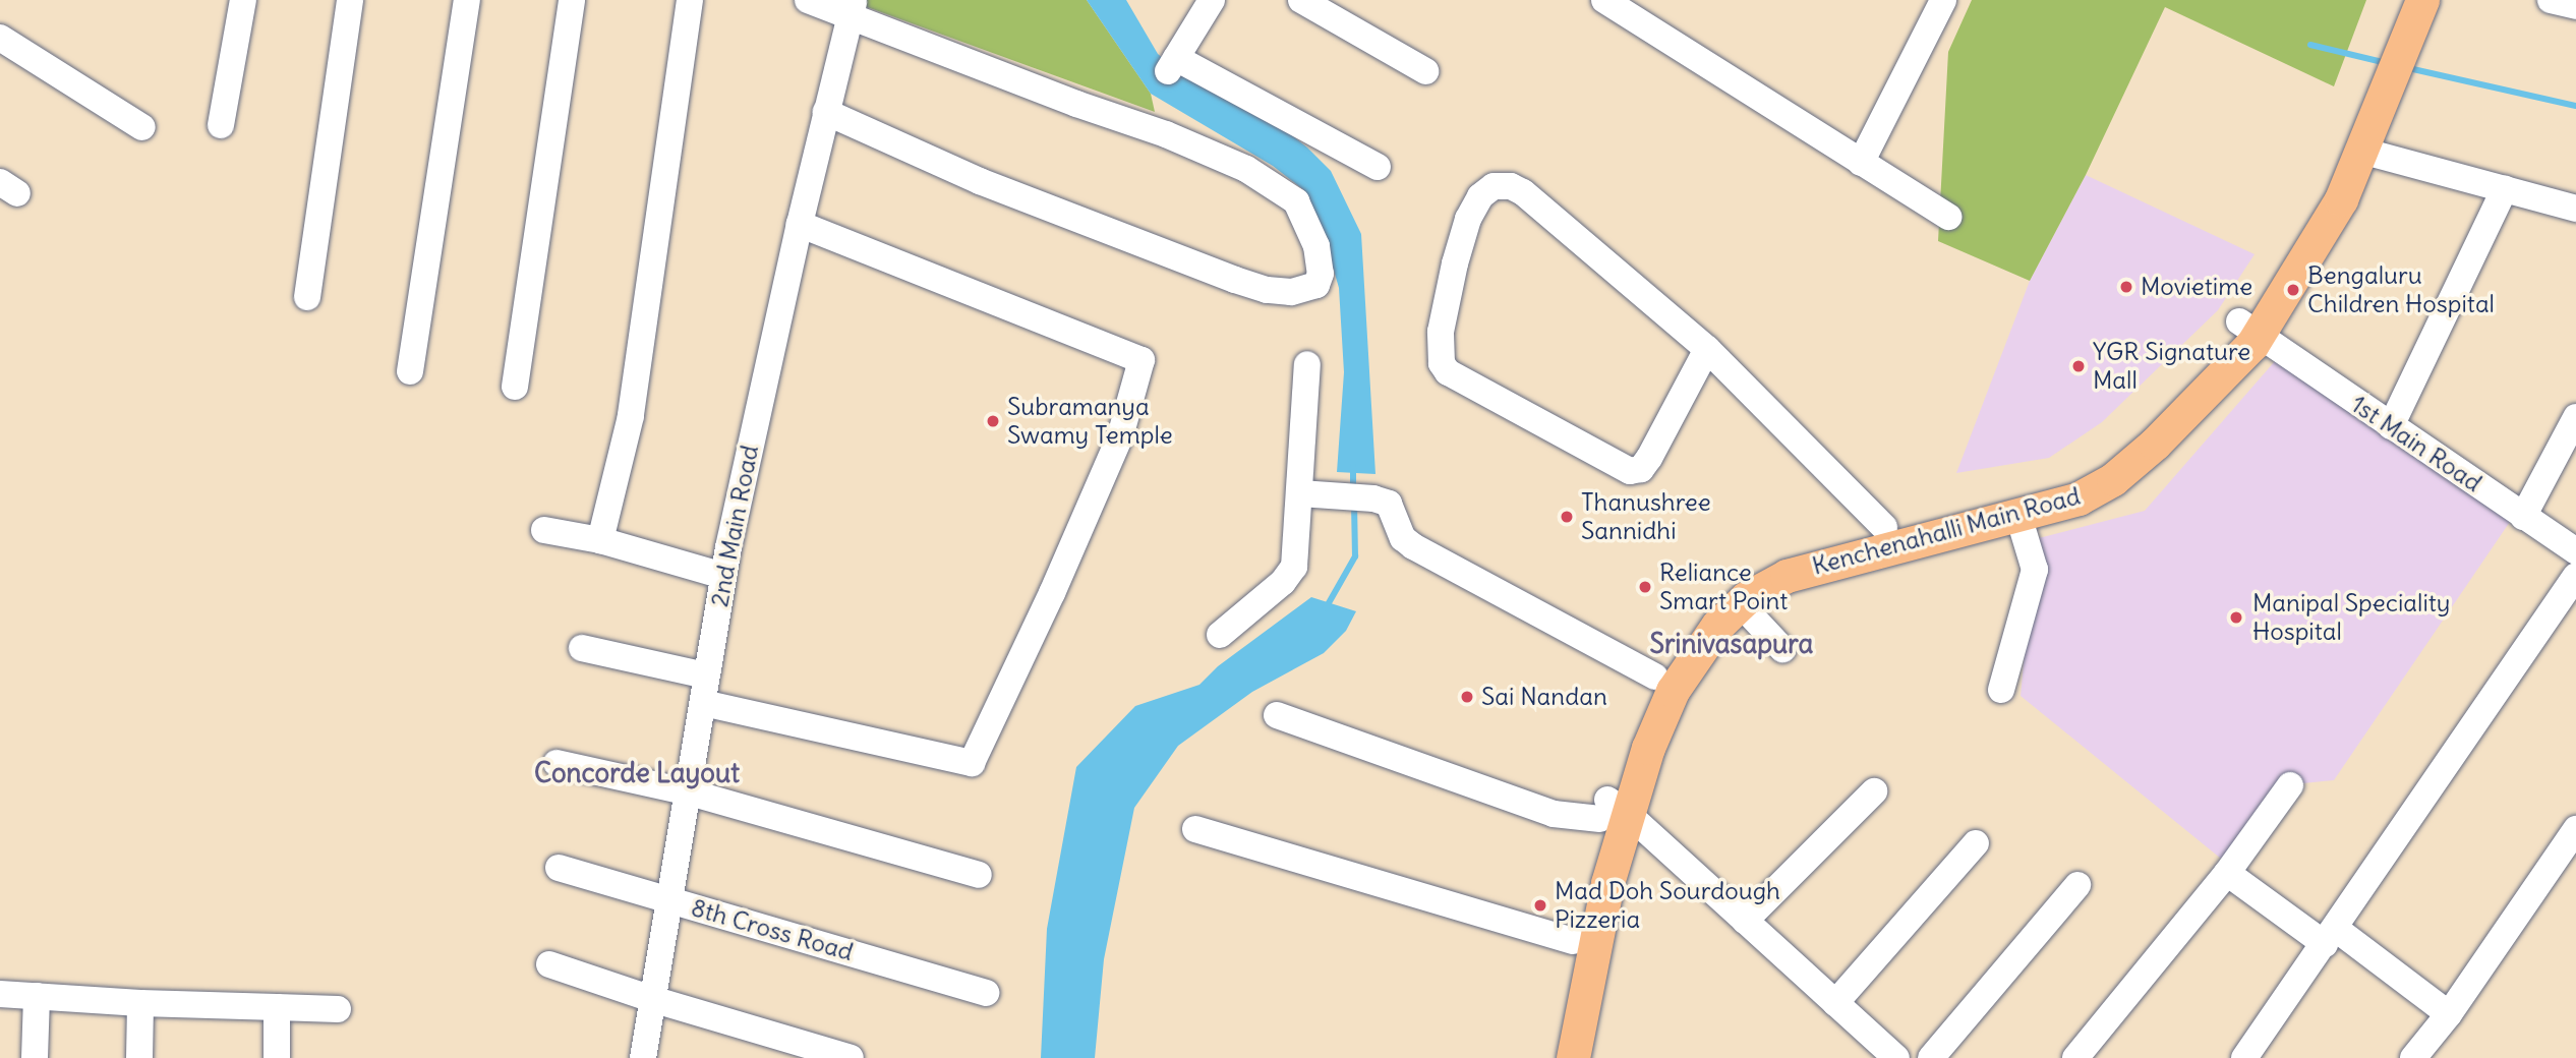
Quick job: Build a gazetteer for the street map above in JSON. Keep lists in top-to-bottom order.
{
  "streets": {
    "main road": ["Kenchenahalli Main Road"],
    "street": ["1st Main Road", "2nd Main Road", "8th Cross Road"]
  },
  "crossings": [
    ["1st Main Road", "Kenchenahalli Main Road"],
    ["2nd Main Road", "8th Cross Road"]
  ],
  "districts": ["Srinivasapura", "Concorde Layout"],
  "places": [
    "Movietime",
    "Bengaluru Children Hospital",
    "YGR Signature Mall",
    "Subramanya Swamy Temple",
    "Thanushree Sannidhi",
    "Reliance Smart Point",
    "Manipal Speciality Hospital",
    "Sai Nandan",
    "Mad Doh Sourdough Pizzeria"
  ]
}
